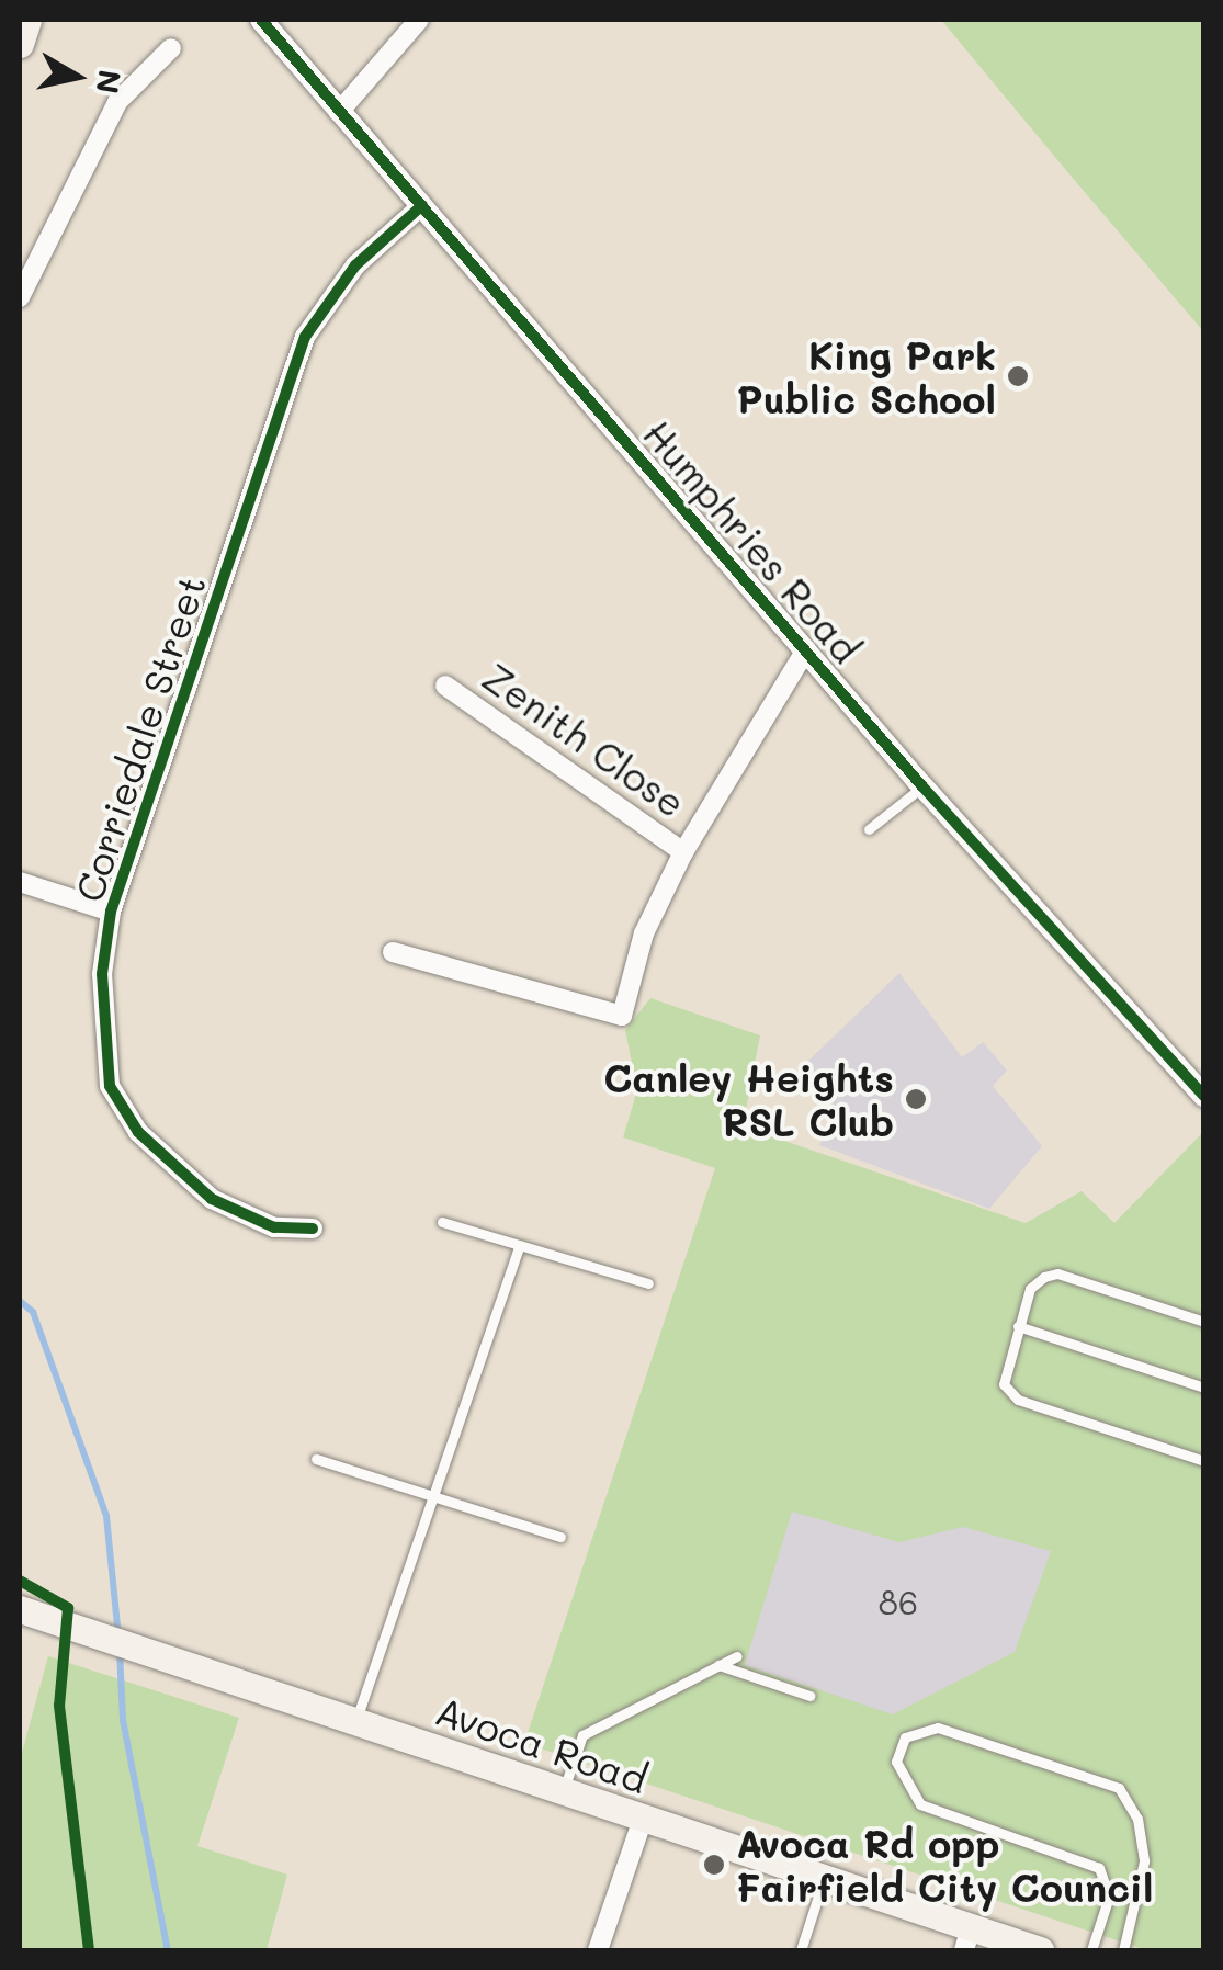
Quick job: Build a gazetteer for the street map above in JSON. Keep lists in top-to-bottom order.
{
  "streets": {
    "main road": ["Avoca Road"],
    "street": ["Humphries Road", "Corriedale Street", "Zenith Close"]
  },
  "crossings": [
    ["Humphries Road", "Corriedale Street"]
  ],
  "places": ["King Park Public School", "Canley Heights RSL Club", "Avoca Rd opp Fairfield City Council"],
  "house_numbers": ["86"],
  "north": "right"
}
